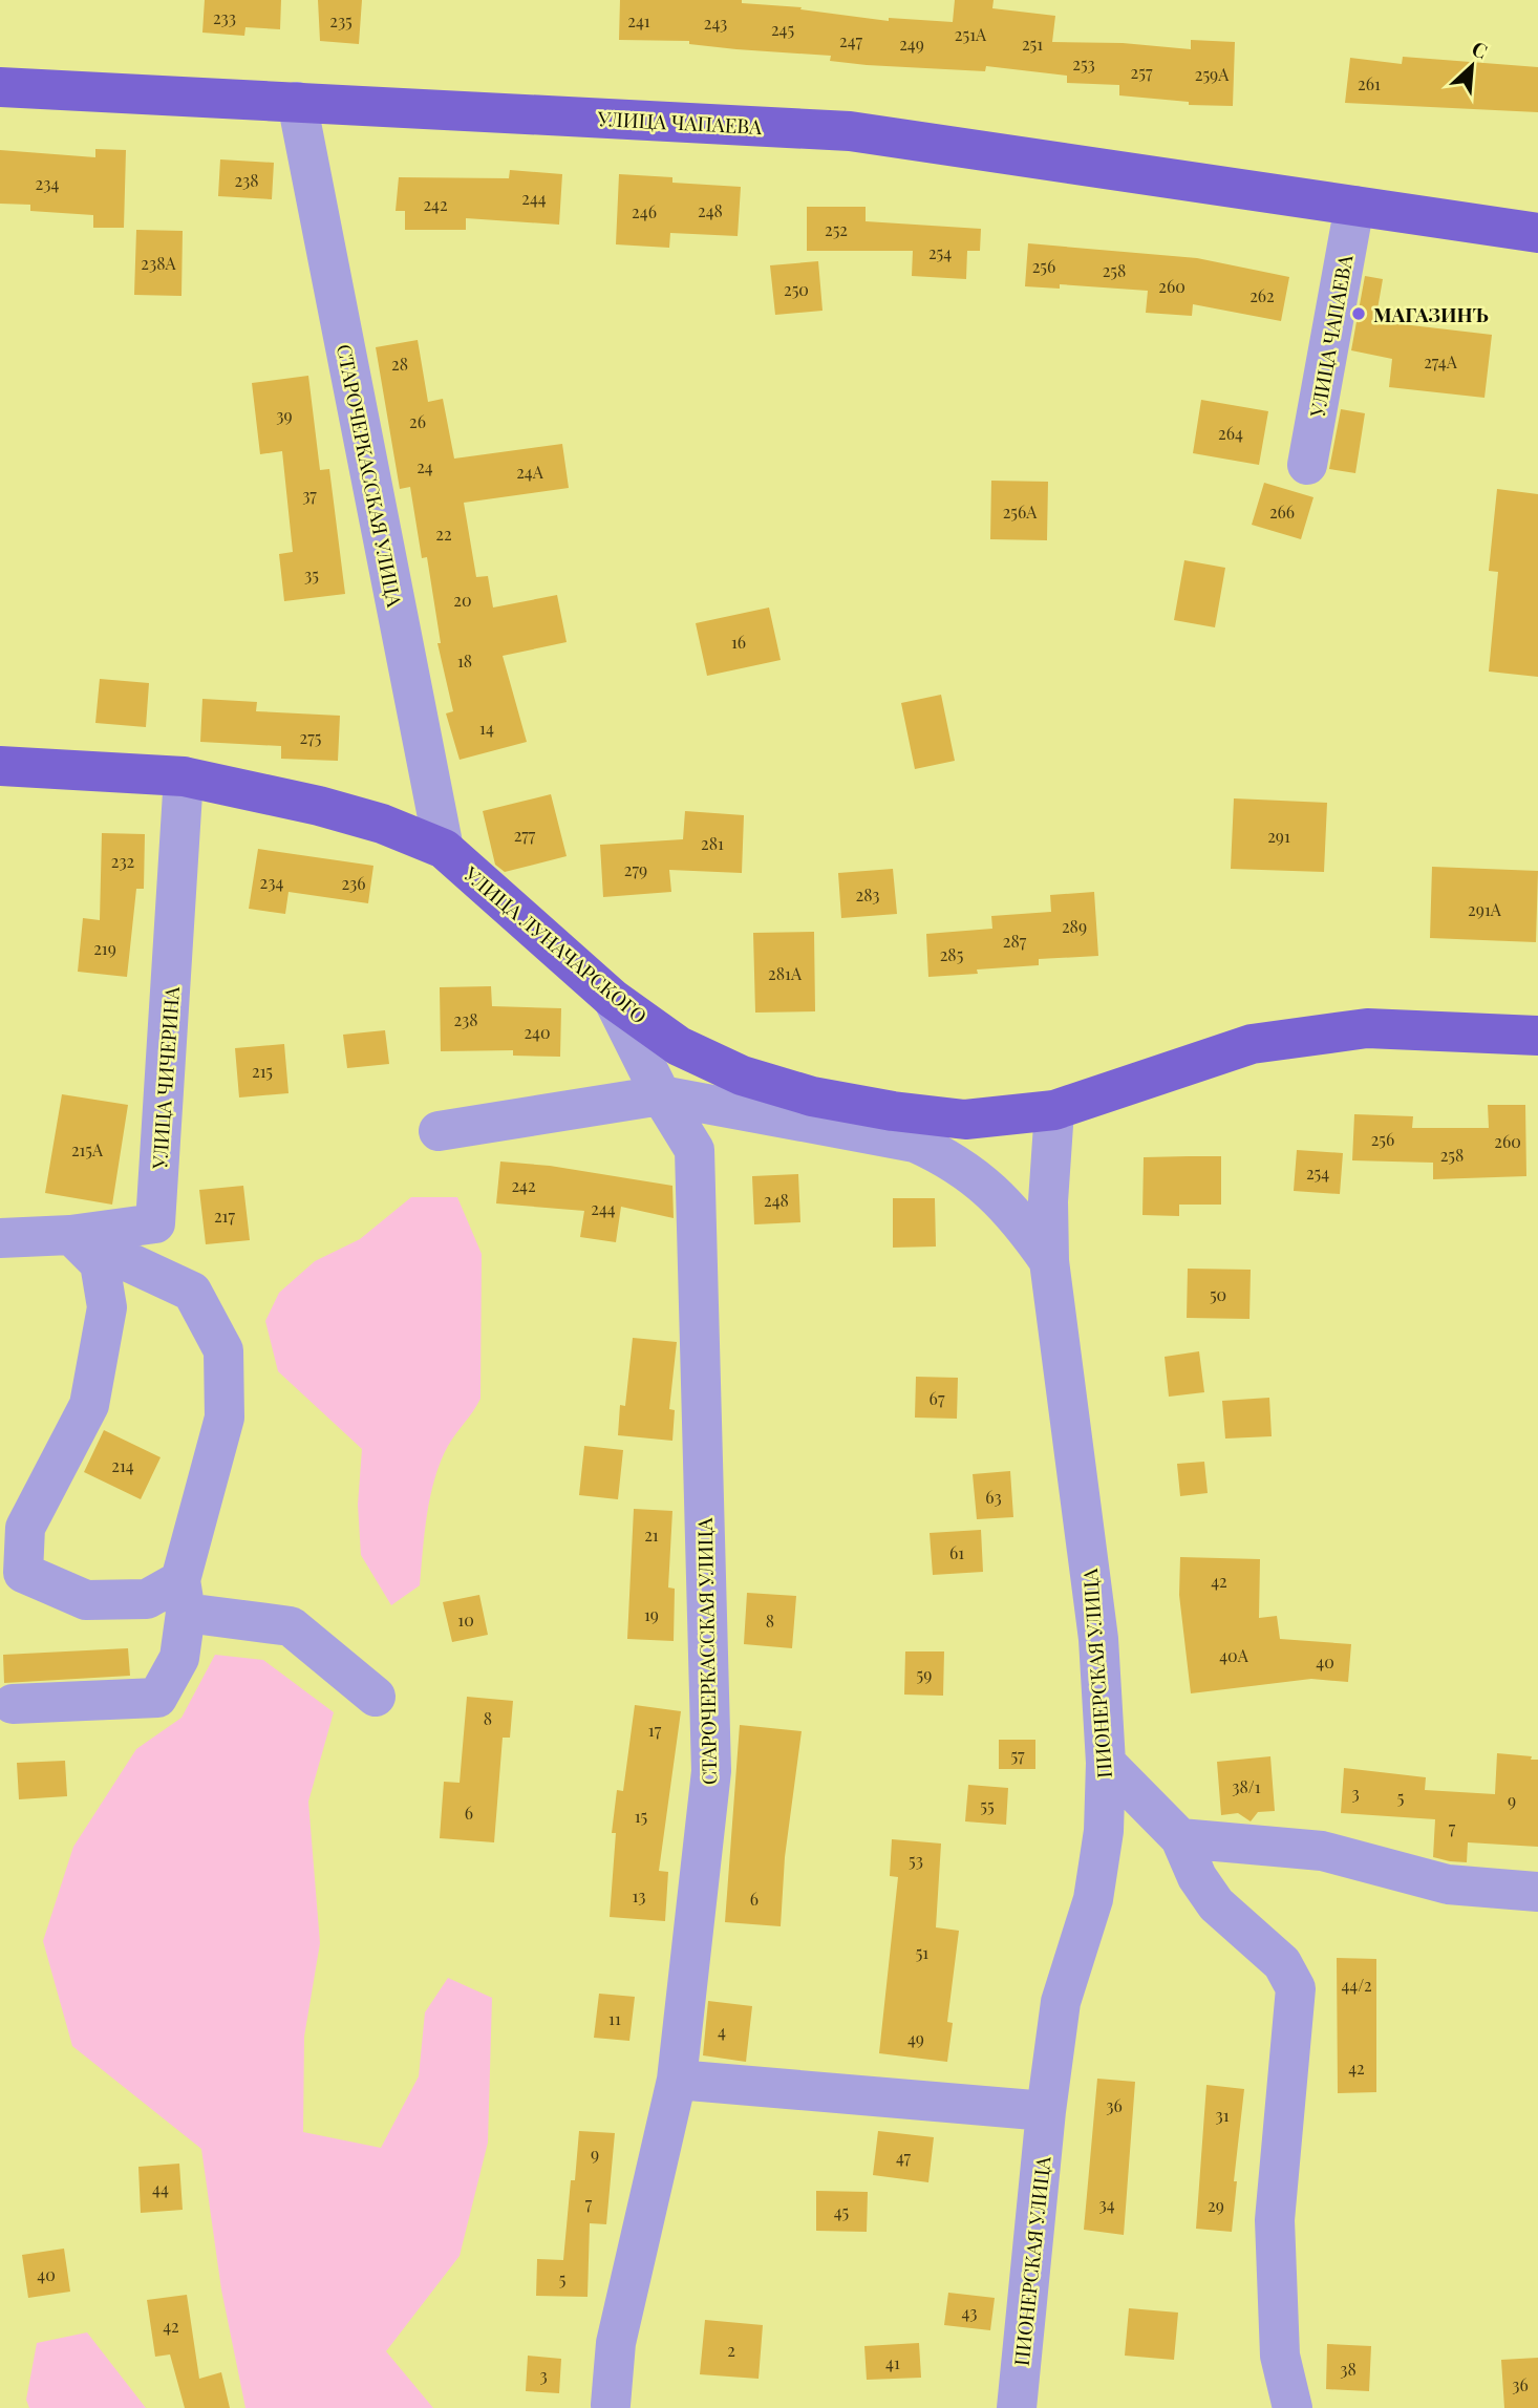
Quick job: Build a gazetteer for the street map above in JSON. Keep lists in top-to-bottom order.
{
  "streets": {
    "main road": ["УЛИЦА ЧАПАЕВА", "УЛИЦА ЛУНАЧАРСКОГО"],
    "street": ["СТАРОЧЕРКАССКАЯ УЛИЦА", "УЛИЦА ЧИЧЕРИНА", "ПИОНЕРСКАЯ УЛИЦА"]
  },
  "crossings": [
    ["УЛИЦА ЧАПАЕВА", "СТАРОЧЕРКАССКАЯ УЛИЦА"],
    ["СТАРОЧЕРКАССКАЯ УЛИЦА", "УЛИЦА ЛУНАЧАРСКОГО"],
    ["УЛИЦА ЛУНАЧАРСКОГО", "УЛИЦА ЧИЧЕРИНА"],
    ["УЛИЦА ЛУНАЧАРСКОГО", "ПИОНЕРСКАЯ УЛИЦА"]
  ],
  "places": ["МАГАЗИНЪ"],
  "house_numbers": [
    "233",
    "235",
    "241",
    "243",
    "245",
    "251А",
    "247",
    "249",
    "251",
    "253",
    "257",
    "259А",
    "261",
    "238",
    "234",
    "244",
    "242",
    "248",
    "246",
    "252",
    "254",
    "238А",
    "256",
    "258",
    "260",
    "250",
    "262",
    "274А",
    "28",
    "39",
    "26",
    "264",
    "24",
    "24А",
    "37",
    "256А",
    "266",
    "22",
    "35",
    "20",
    "16",
    "18",
    "14",
    "275",
    "277",
    "291",
    "281",
    "232",
    "279",
    "234",
    "236",
    "283",
    "291А",
    "289",
    "287",
    "219",
    "285",
    "281А",
    "238",
    "240",
    "215",
    "256",
    "260",
    "215А",
    "258",
    "254",
    "242",
    "248",
    "244",
    "217",
    "50",
    "67",
    "214",
    "63",
    "21",
    "61",
    "42",
    "19",
    "10",
    "8",
    "40А",
    "40",
    "59",
    "8",
    "17",
    "57",
    "38/1",
    "3",
    "5",
    "9",
    "55",
    "6",
    "15",
    "7",
    "53",
    "13",
    "6",
    "51",
    "44/2",
    "11",
    "4",
    "49",
    "42",
    "36",
    "31",
    "9",
    "47",
    "44",
    "7",
    "34",
    "29",
    "45",
    "40",
    "5",
    "43",
    "42",
    "2",
    "41",
    "38",
    "3",
    "36"
  ],
  "north": "top right"
}
